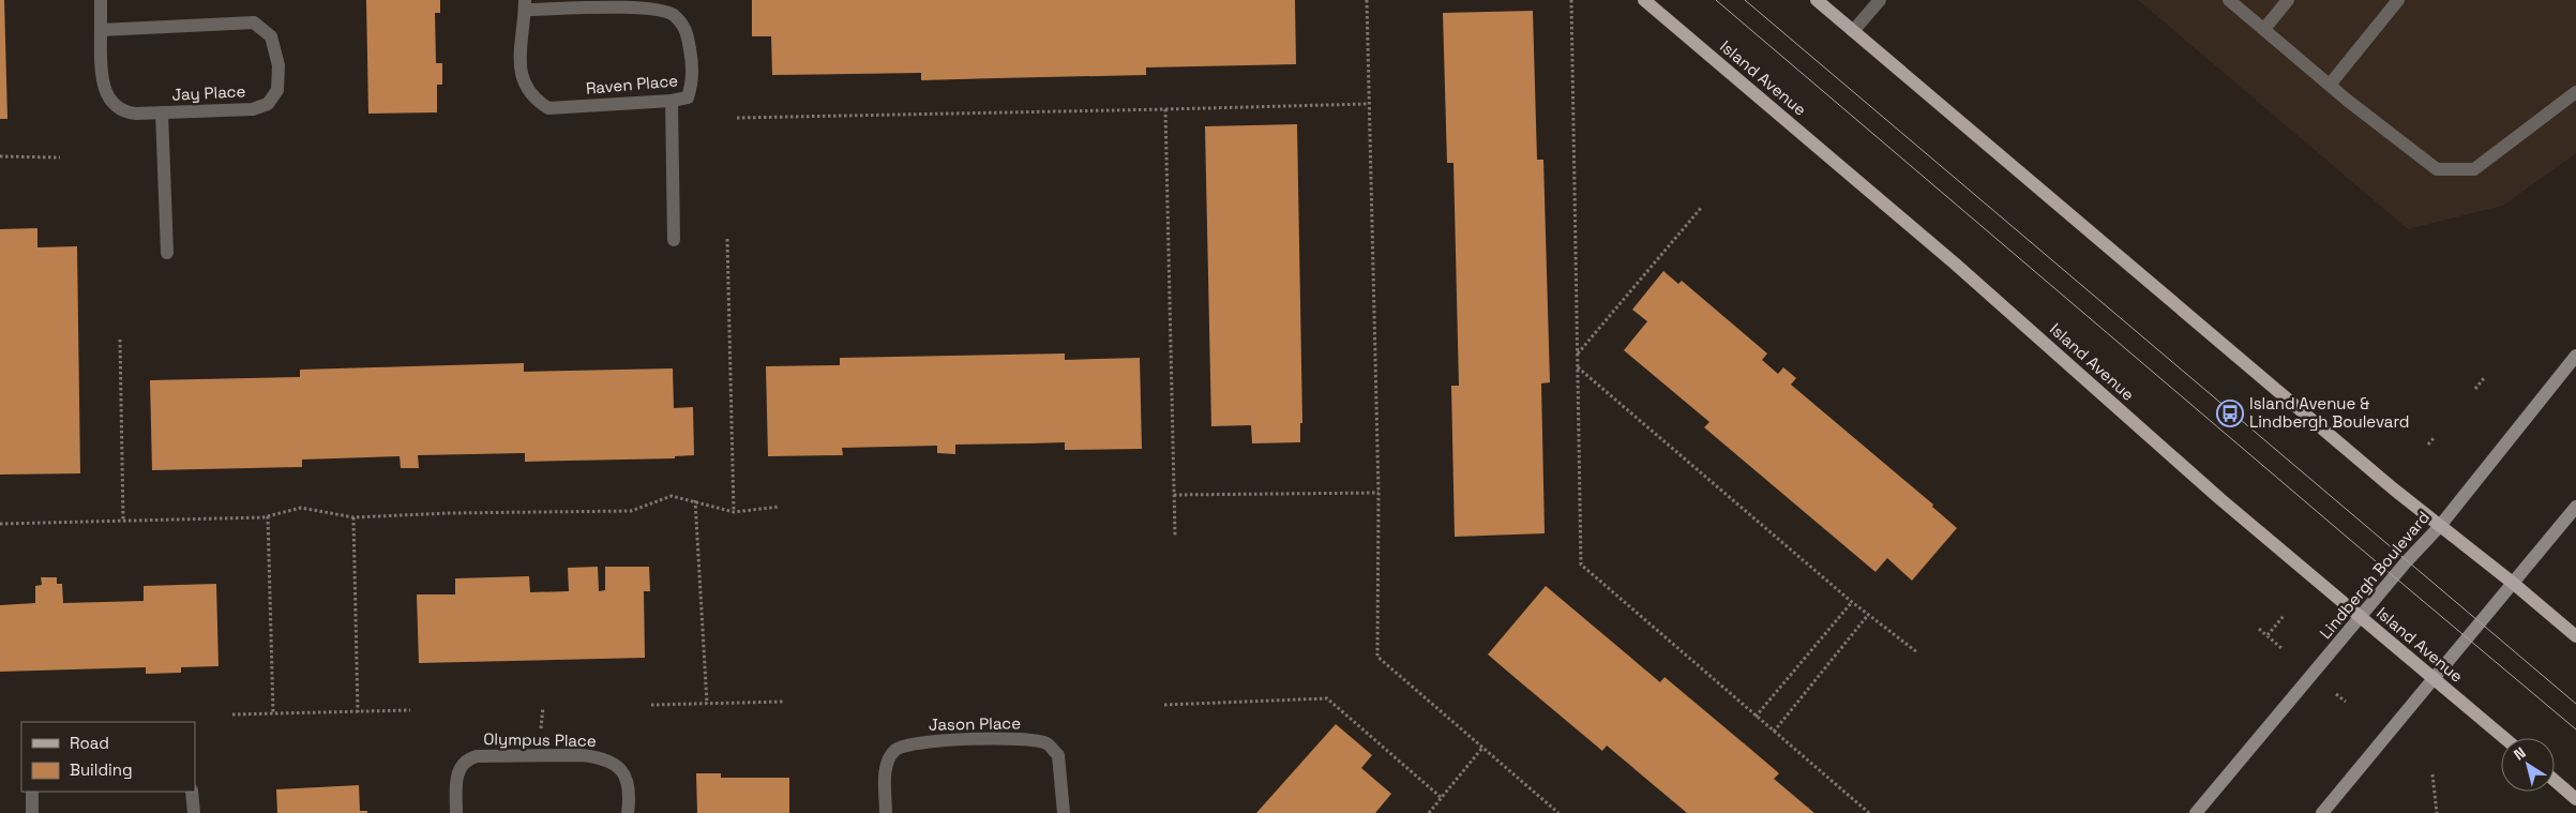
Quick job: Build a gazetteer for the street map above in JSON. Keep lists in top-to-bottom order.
{
  "streets": {
    "main road": ["Island Avenue", "Lindbergh Boulevard"],
    "street": [
      "Raven Place",
      "Jay Place",
      "Jason Place",
      "Olympus Place"
    ]
  },
  "crossings": [
    ["Island Avenue", "Lindbergh Boulevard"]
  ],
  "places": {
    "bus stop": ["Island Avenue & Lindbergh Boulevard"]
  },
  "legend": ["Road", "Building"],
  "north": "top left"
}
